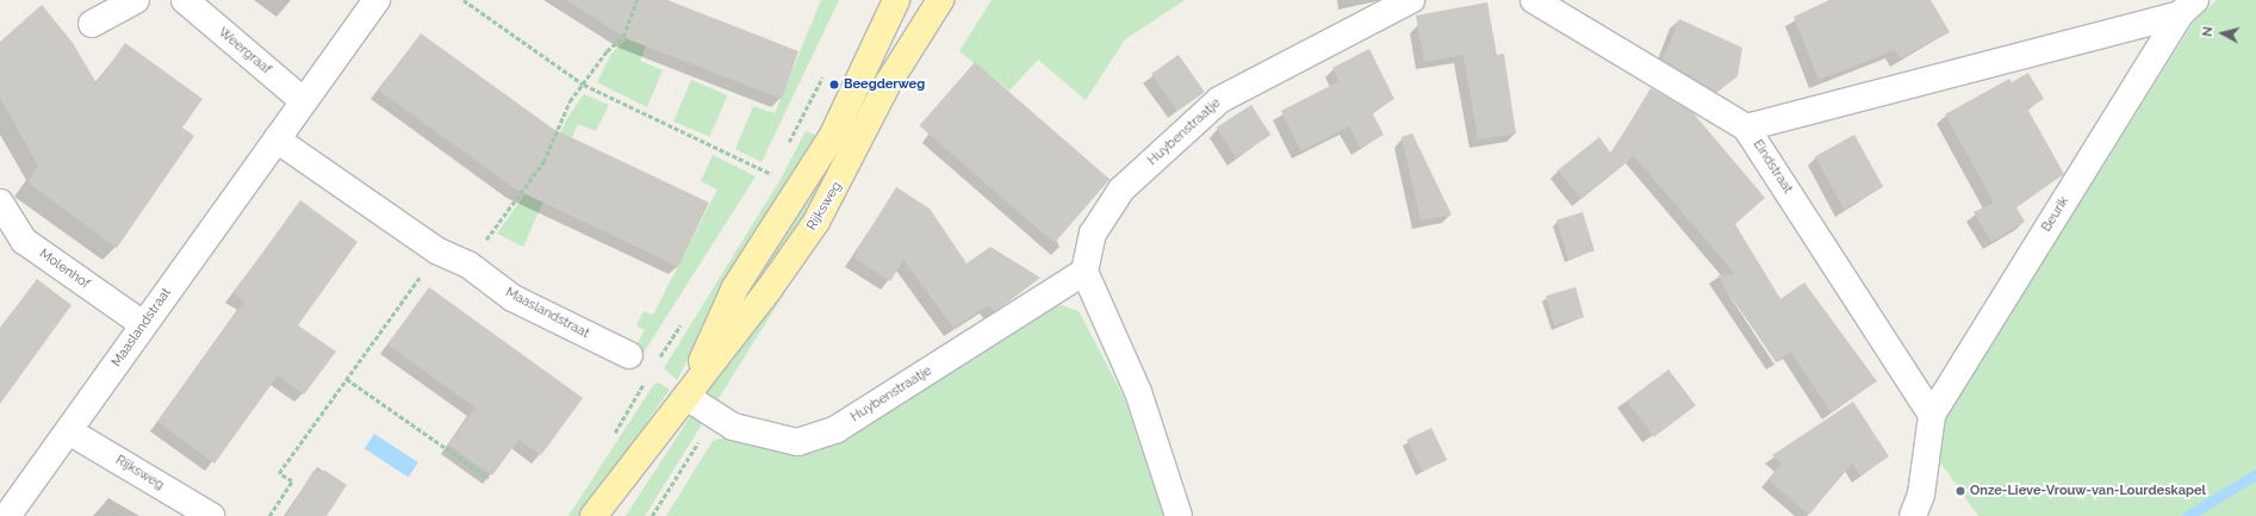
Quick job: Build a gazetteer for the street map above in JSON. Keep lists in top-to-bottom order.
{
  "streets": {
    "main road": ["Rijksweg"],
    "street": [
      "Weergraaf",
      "Huybenstraatje",
      "Eindstraat",
      "Beurik",
      "Molenhof",
      "Maaslandstraat"
    ]
  },
  "crossings": [
    ["Weergraaf", "Maaslandstraat"],
    ["Huybenstraatje", "Rijksweg"],
    ["Eindstraat", "Beurik"],
    ["Rijksweg", "Maaslandstraat"],
    ["Molenhof", "Maaslandstraat"]
  ],
  "places": ["Beegderweg", "Onze-Lieve-Vrouw-van-Lourdeskapel"],
  "north": "left"
}
